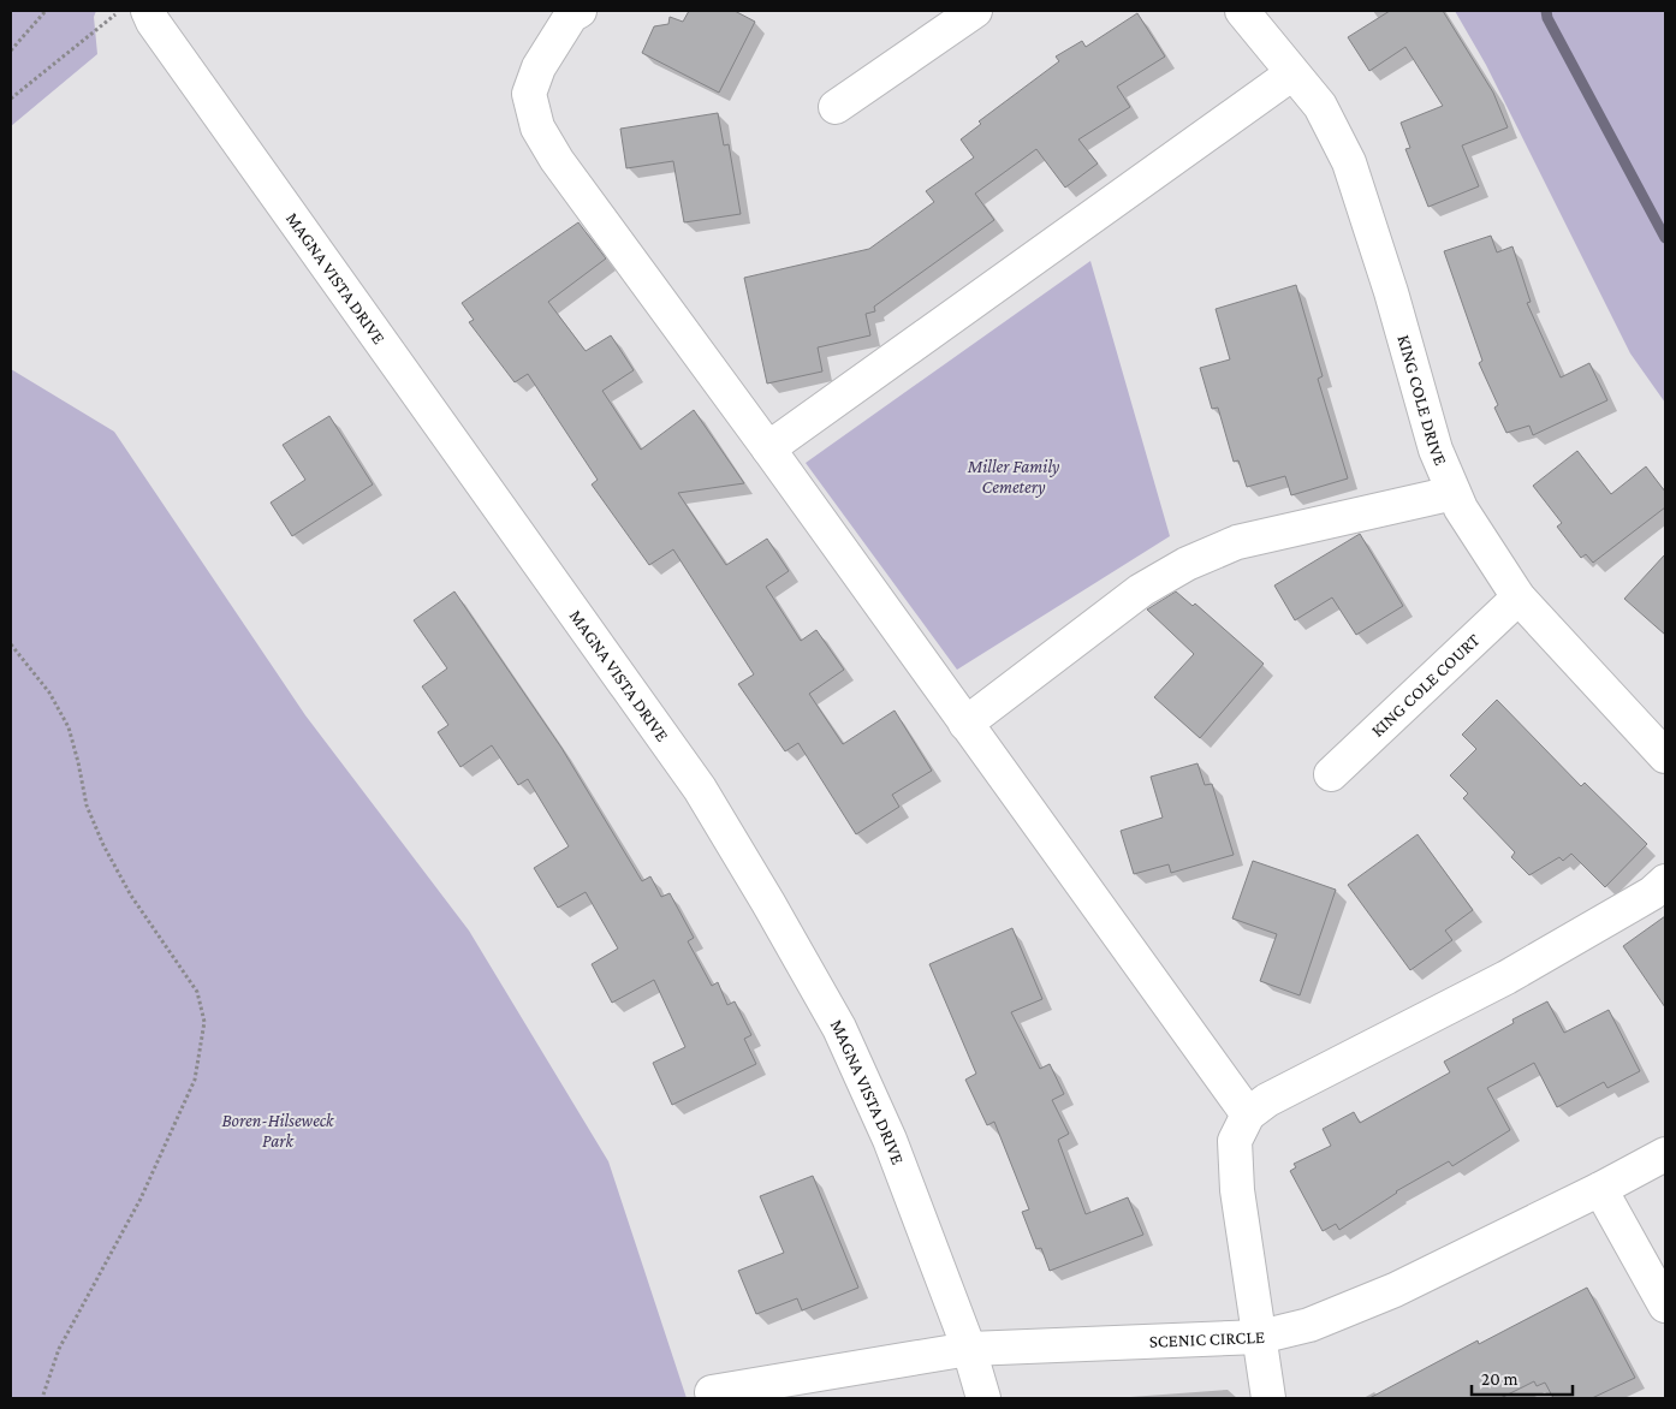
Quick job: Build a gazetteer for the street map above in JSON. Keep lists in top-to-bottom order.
{
  "streets": {
    "street": [
      "MAGNA VISTA DRIVE",
      "KING COLE DRIVE",
      "KING COLE COURT",
      "SCENIC CIRCLE"
    ]
  },
  "crossings": [
    ["MAGNA VISTA DRIVE", "SCENIC CIRCLE"],
    ["KING COLE DRIVE", "KING COLE COURT"]
  ],
  "parks": ["Miller Family Cemetery", "Boren-Hilseweck Park"],
  "scale_bar": "20 m"
}
